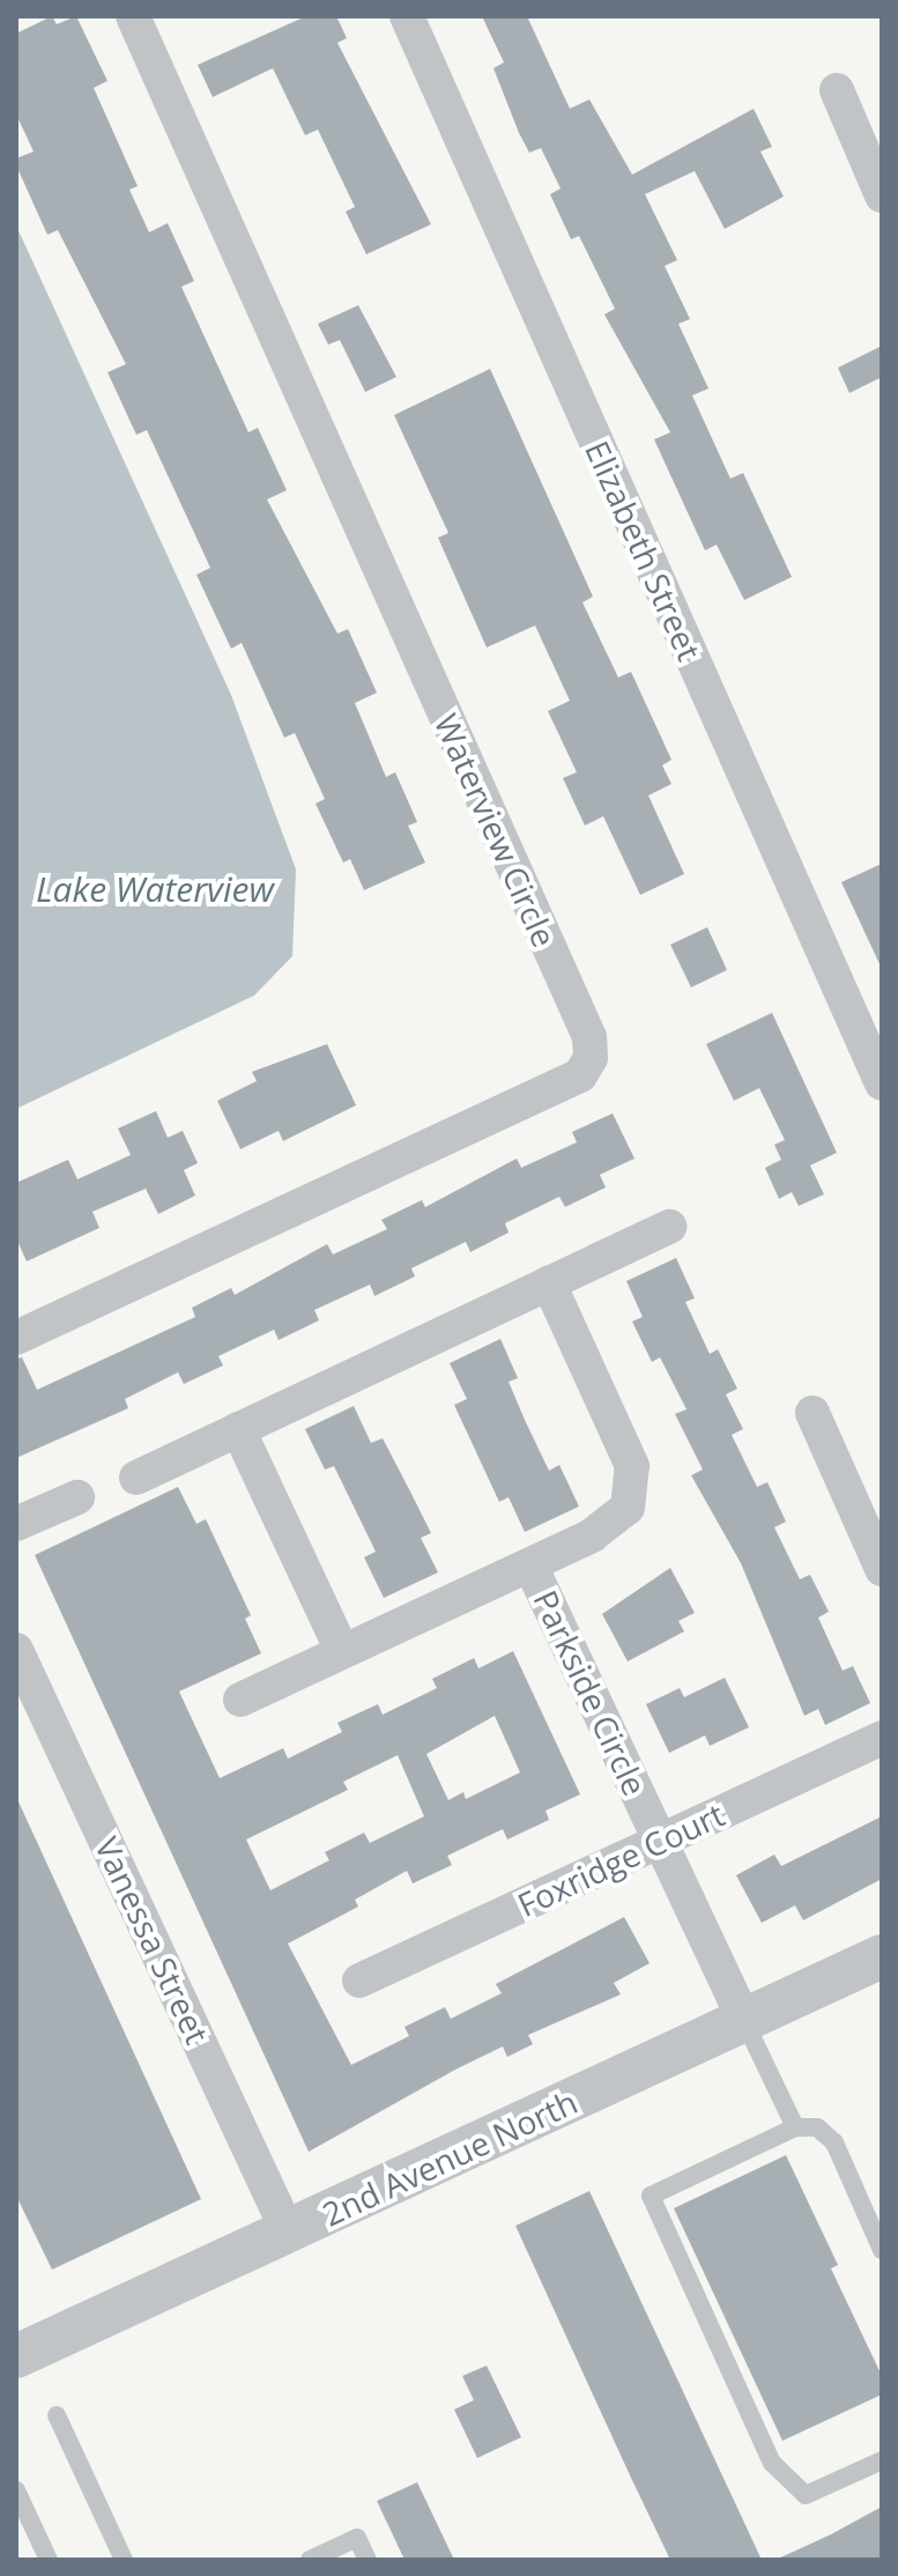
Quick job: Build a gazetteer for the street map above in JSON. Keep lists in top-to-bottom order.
{
  "streets": {
    "street": [
      "Elizabeth Street",
      "Waterview Circle",
      "Parkside Circle",
      "Foxridge Court",
      "Vanessa Street",
      "2nd Avenue North"
    ]
  },
  "crossings": [
    ["Parkside Circle", "Foxridge Court"],
    ["Parkside Circle", "2nd Avenue North"],
    ["Vanessa Street", "2nd Avenue North"]
  ],
  "water": ["Lake Waterview"]
}
